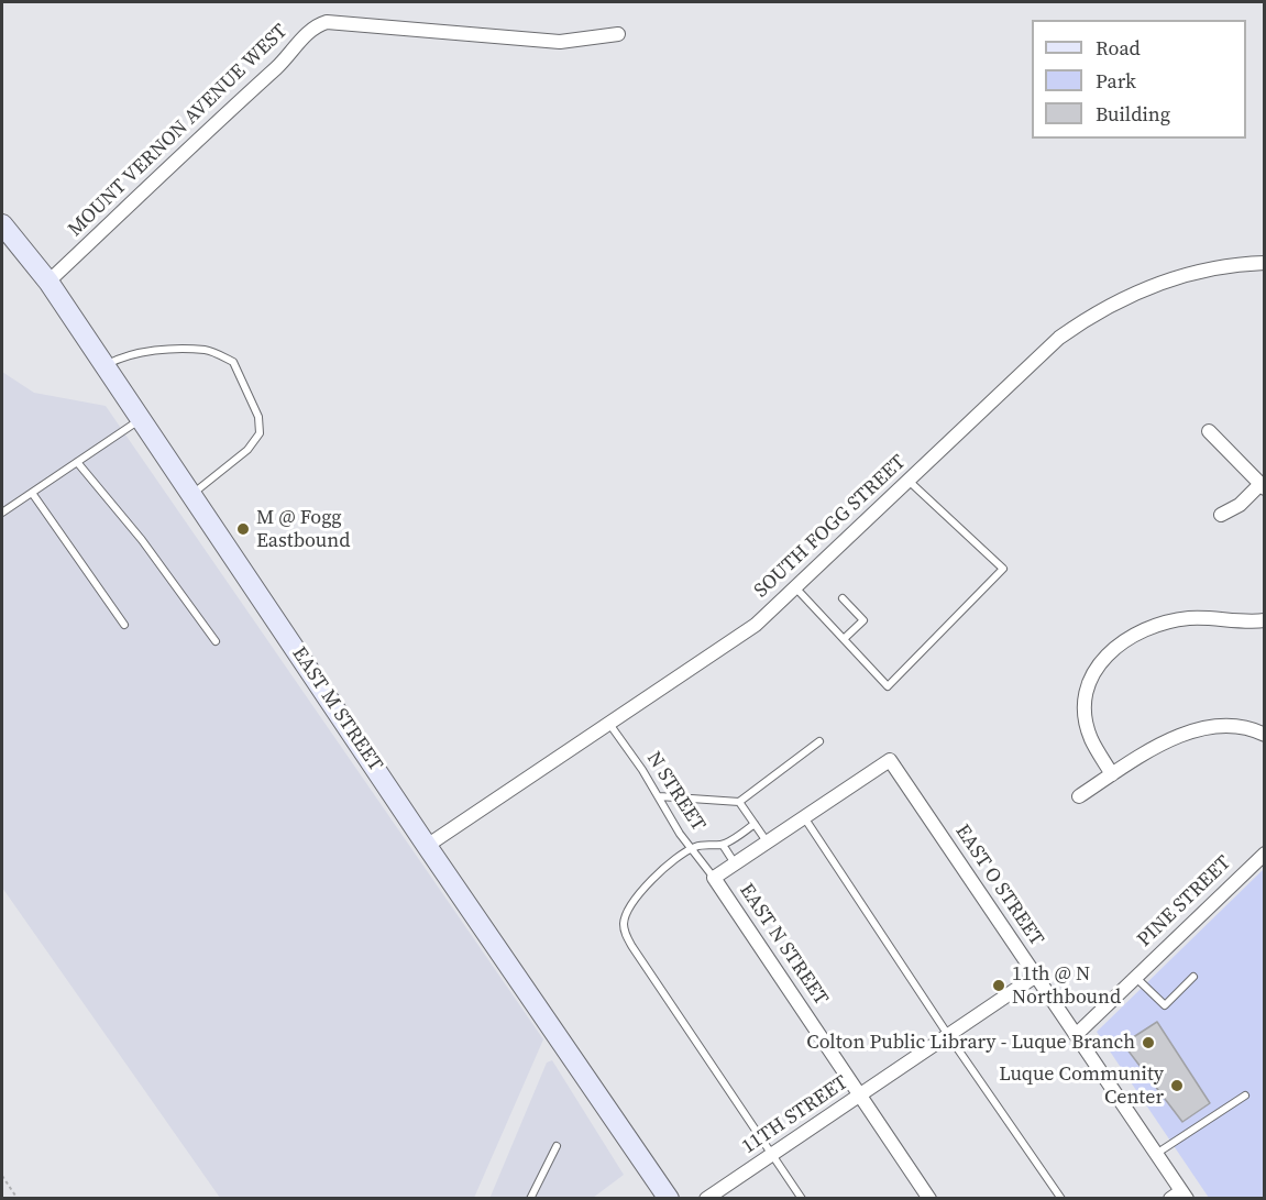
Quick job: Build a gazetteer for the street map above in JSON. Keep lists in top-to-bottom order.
{
  "streets": {
    "street": [
      "MOUNT VERNON AVENUE WEST",
      "SOUTH FOGG STREET",
      "EAST M STREET",
      "EAST O STREET",
      "PINE STREET",
      "EAST N STREET",
      "11TH STREET"
    ],
    "lane": ["N STREET"]
  },
  "crossings": [
    ["MOUNT VERNON AVENUE WEST", "EAST M STREET"],
    ["SOUTH FOGG STREET", "EAST M STREET"],
    ["SOUTH FOGG STREET", "N STREET"],
    ["N STREET", "EAST N STREET"],
    ["EAST O STREET", "PINE STREET"],
    ["EAST O STREET", "11TH STREET"],
    ["EAST N STREET", "11TH STREET"]
  ],
  "places": [
    "M @ Fogg Eastbound",
    "11th @ N Northbound",
    "Colton Public Library - Luque Branch",
    "Luque Community Center"
  ],
  "legend": ["Road", "Park", "Building"]
}
